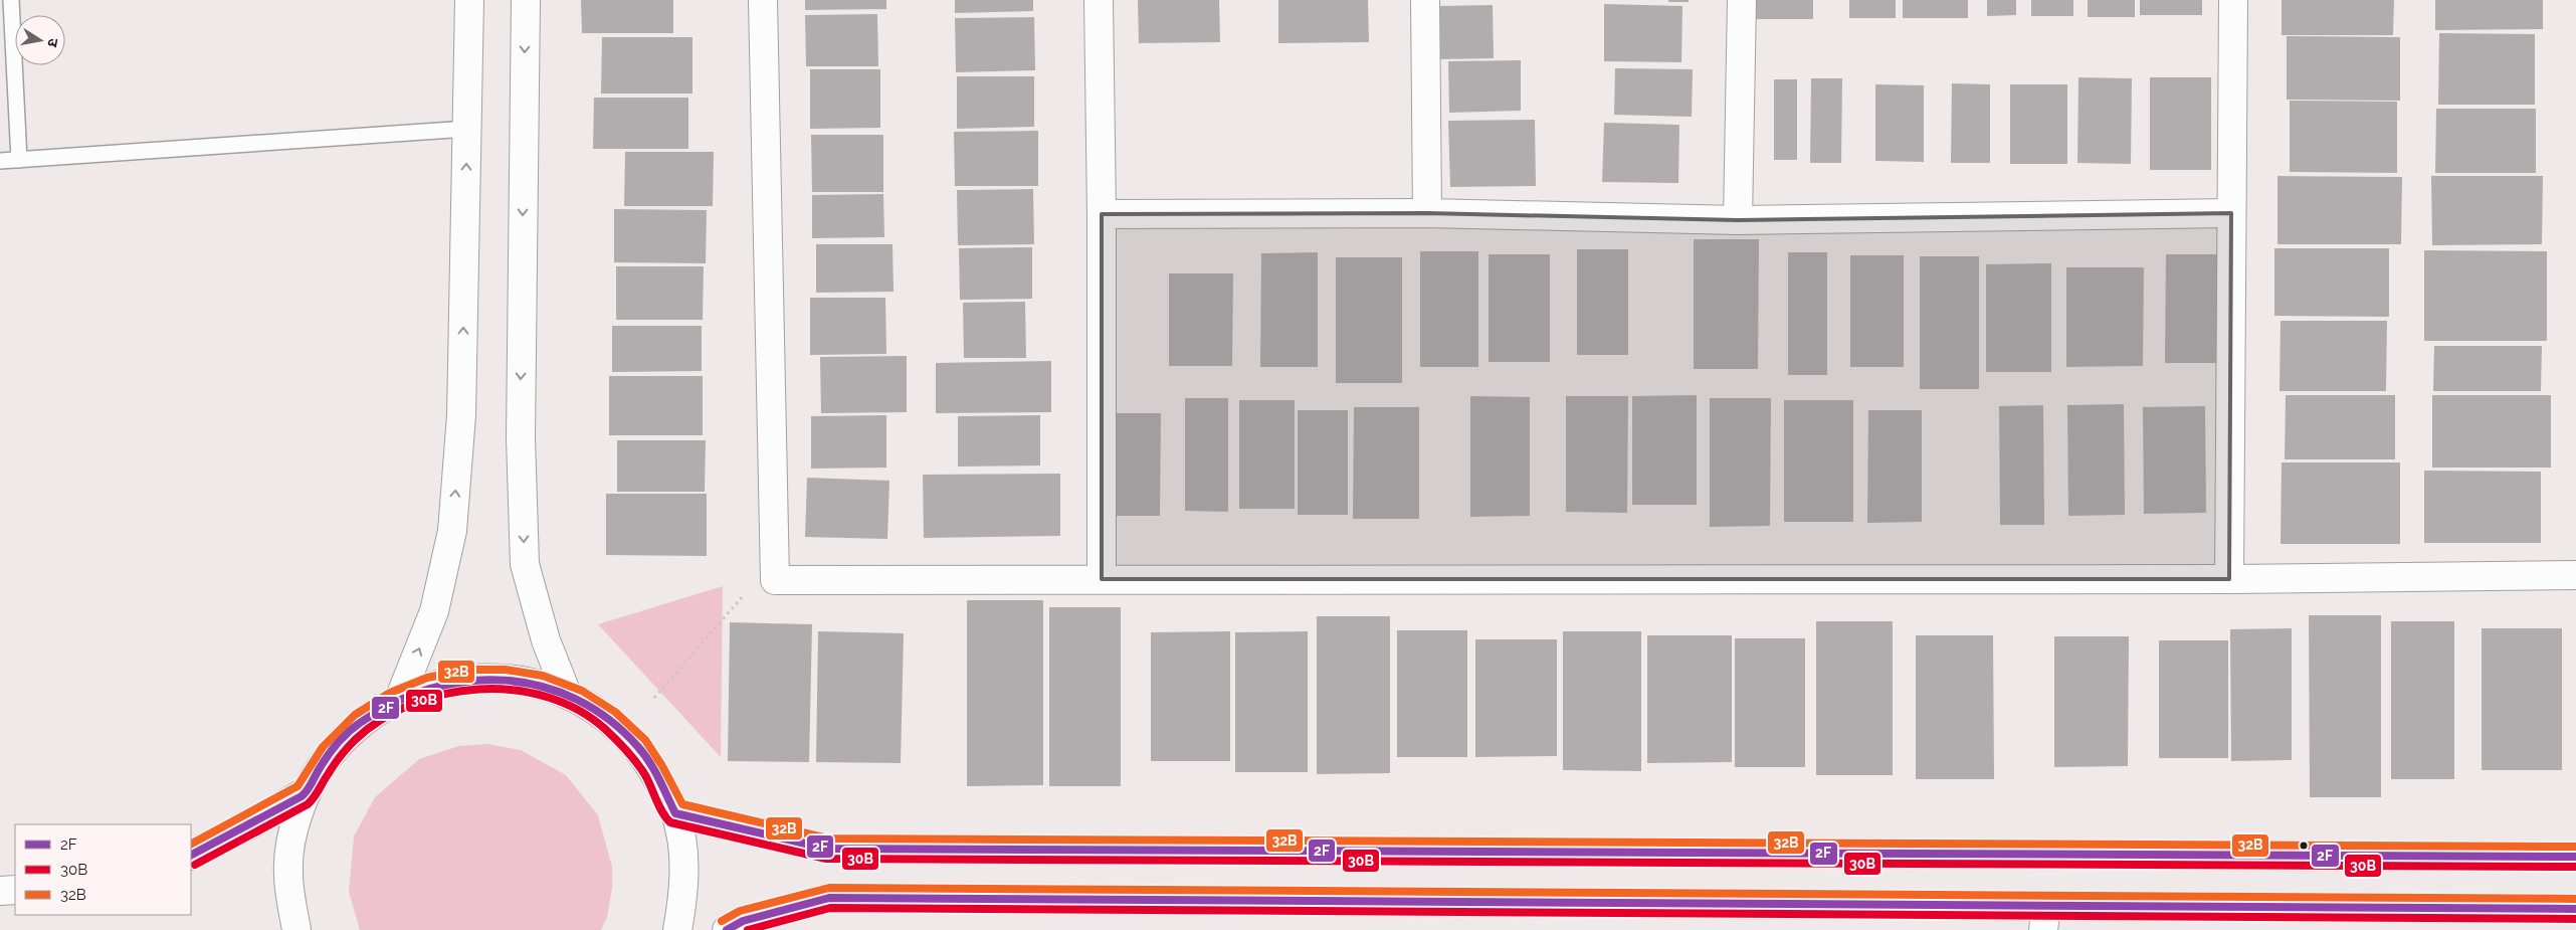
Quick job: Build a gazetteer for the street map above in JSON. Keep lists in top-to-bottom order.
{
  "lines": ["transit line 32B", "transit line 2F", "transit line 30B"],
  "legend": ["2F", "30B", "32B"],
  "north": "right"
}
